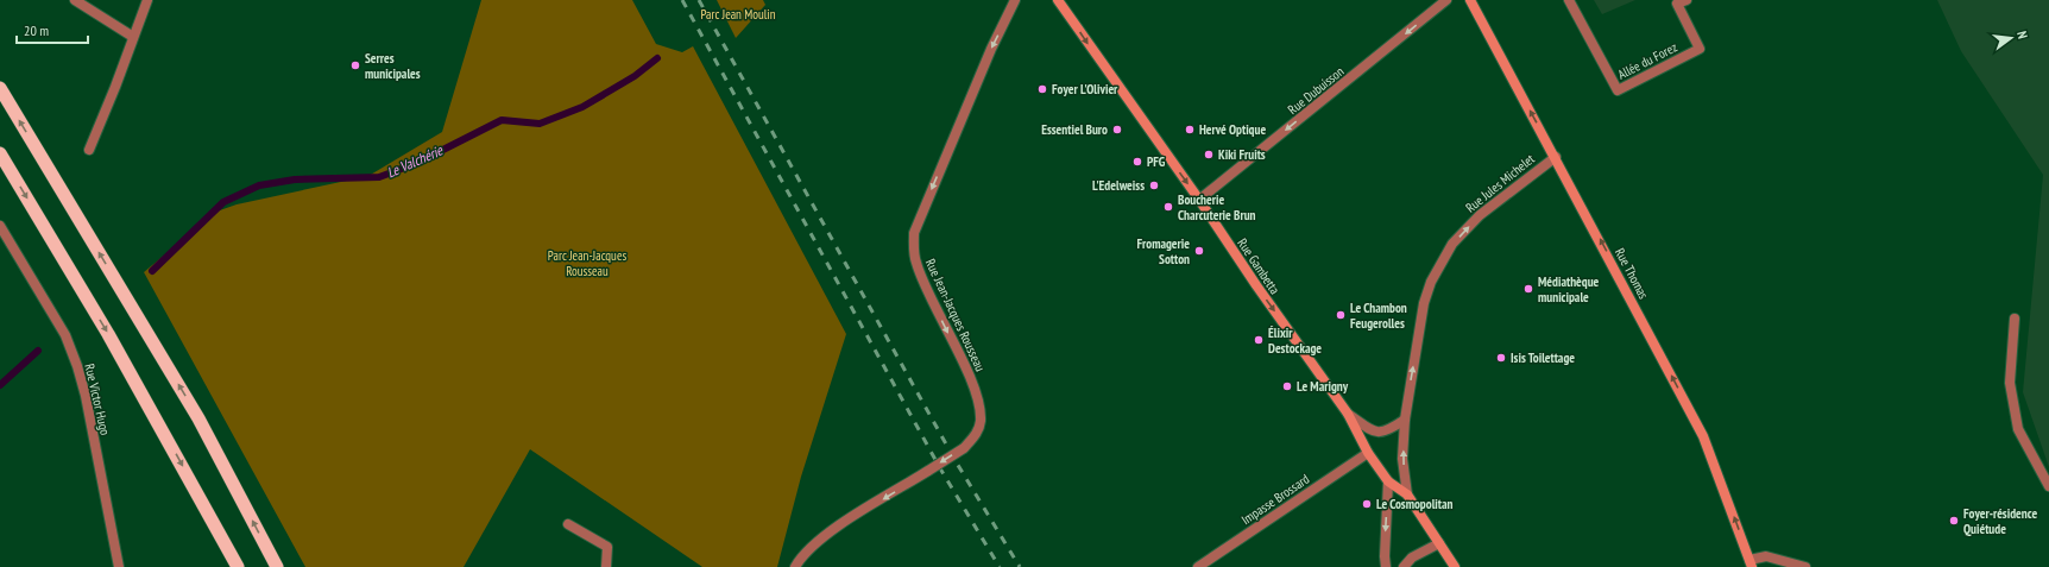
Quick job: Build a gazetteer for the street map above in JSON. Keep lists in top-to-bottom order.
{
  "streets": {
    "main road": ["Rue Gambetta", "Rue Thomas"],
    "street": [
      "Allée du Forez",
      "Rue Dubuisson",
      "Rue Jules Michelet",
      "Rue Jean-Jacques Rousseau",
      "Rue Victor Hugo",
      "Impasse Brossard"
    ]
  },
  "crossings": [
    ["Rue Dubuisson", "Rue Gambetta"],
    ["Rue Jules Michelet", "Rue Gambetta"],
    ["Rue Jules Michelet", "Rue Thomas"],
    ["Rue Gambetta", "Impasse Brossard"]
  ],
  "one_way": [
    "Rue Dubuisson",
    "Rue Jules Michelet",
    "Rue Gambetta",
    "Rue Thomas",
    "Rue Jean-Jacques Rousseau"
  ],
  "water": ["Le Valchérie"],
  "parks": ["Parc Jean Moulin", "Parc Jean-Jacques Rousseau"],
  "places": [
    "Serres municipales",
    "Foyer L'Olivier",
    "Essentiel Buro",
    "Hervé Optique",
    "Kiki Fruits",
    "PFG",
    "L'Edelweiss",
    "Boucherie Charcuterie Brun",
    "Fromagerie Sotton",
    "Médiathèque municipale",
    "Le Chambon Feugerolles",
    "Élixir Destockage",
    "Isis Toilettage",
    "Le Marigny",
    "Le Cosmopolitan",
    "Foyer-résidence Quiétude"
  ],
  "scale_bar": "20 m",
  "north": "right"
}
